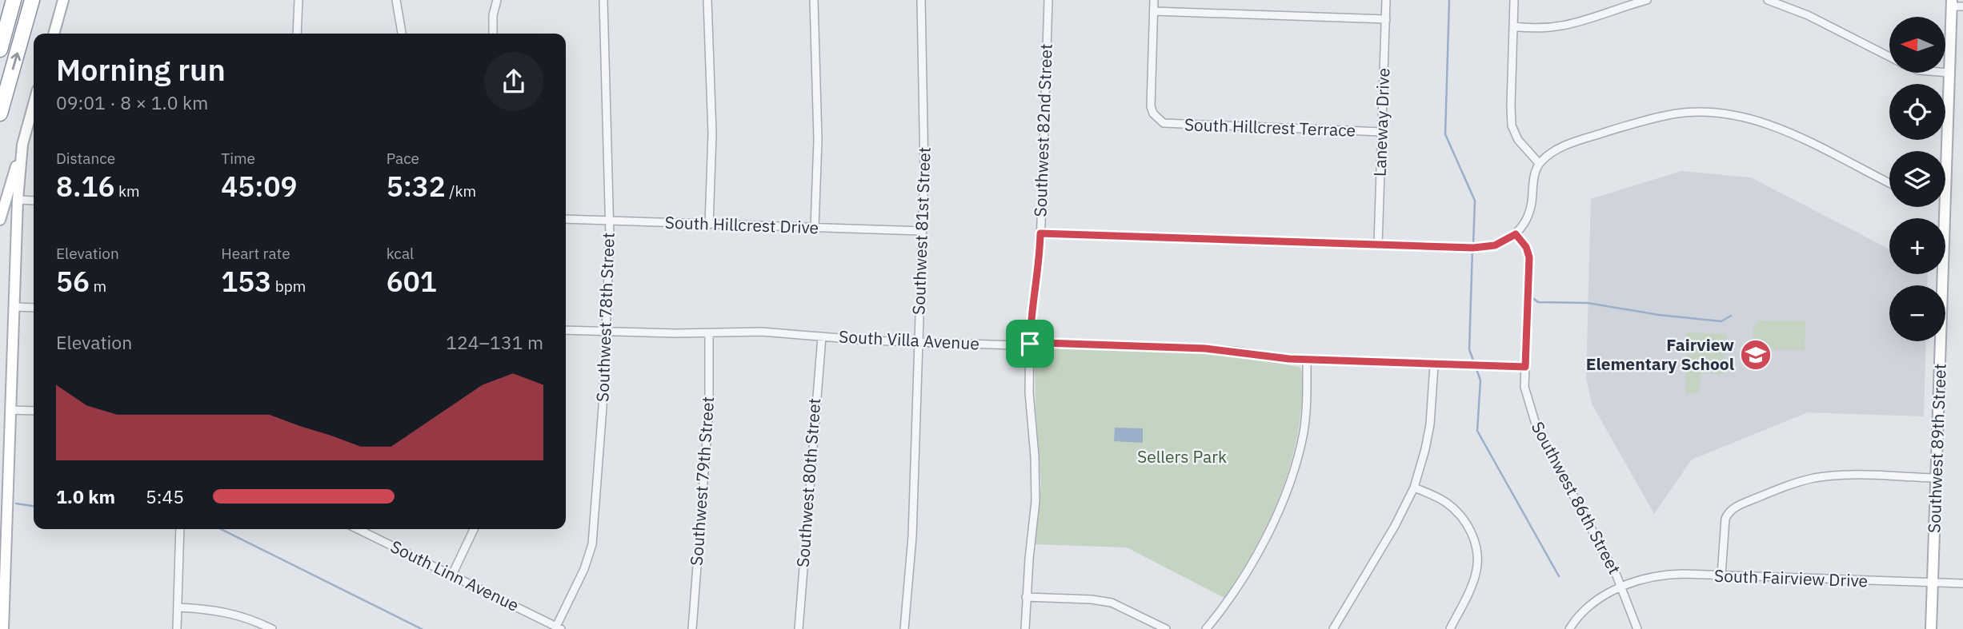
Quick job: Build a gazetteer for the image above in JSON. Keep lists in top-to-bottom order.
{
  "streets": {
    "main road": ["Southwest 89th Street"],
    "street": [
      "Laneway Drive",
      "South Hillcrest Terrace",
      "Southwest 82nd Street",
      "South Hillcrest Drive",
      "Southwest 81st Street",
      "Southwest 78th Street",
      "South Villa Avenue",
      "Southwest 79th Street",
      "Southwest 80th Street",
      "Southwest 86th Street",
      "South Linn Avenue",
      "South Fairview Drive"
    ]
  },
  "crossings": [
    ["Laneway Drive", "South Hillcrest Terrace"],
    ["Southwest 82nd Street", "South Villa Avenue"],
    ["South Hillcrest Drive", "Southwest 81st Street"],
    ["South Hillcrest Drive", "Southwest 78th Street"],
    ["Southwest 81st Street", "South Villa Avenue"],
    ["Southwest 78th Street", "South Villa Avenue"],
    ["Southwest 78th Street", "South Linn Avenue"],
    ["South Villa Avenue", "Southwest 79th Street"],
    ["South Villa Avenue", "Southwest 80th Street"],
    ["South Villa Avenue", "Southwest 86th Street"],
    ["Southwest 89th Street", "South Fairview Drive"],
    ["Southwest 86th Street", "South Fairview Drive"]
  ],
  "parks": ["Sellers Park"],
  "places": {
    "school or university": ["Fairview Elementary School"]
  },
  "north": "left",
  "page": {
    "map_buttons": ["+", "−"],
    "heading": ["Morning run", "09:01 · 8 × 1.0 km"],
    "stats": [
      ["Distance", "8.16 km"],
      ["Time", "45:09"],
      ["Pace", "5:32 /km"],
      ["Elevation", "56 m"],
      ["Heart rate", "153 bpm"],
      ["kcal", "601"]
    ],
    "chart": ["Elevation", "124–131 m"],
    "list": [
      {
        "name": "1.0 km",
        "note": "5:45"
      }
    ]
  }
}
